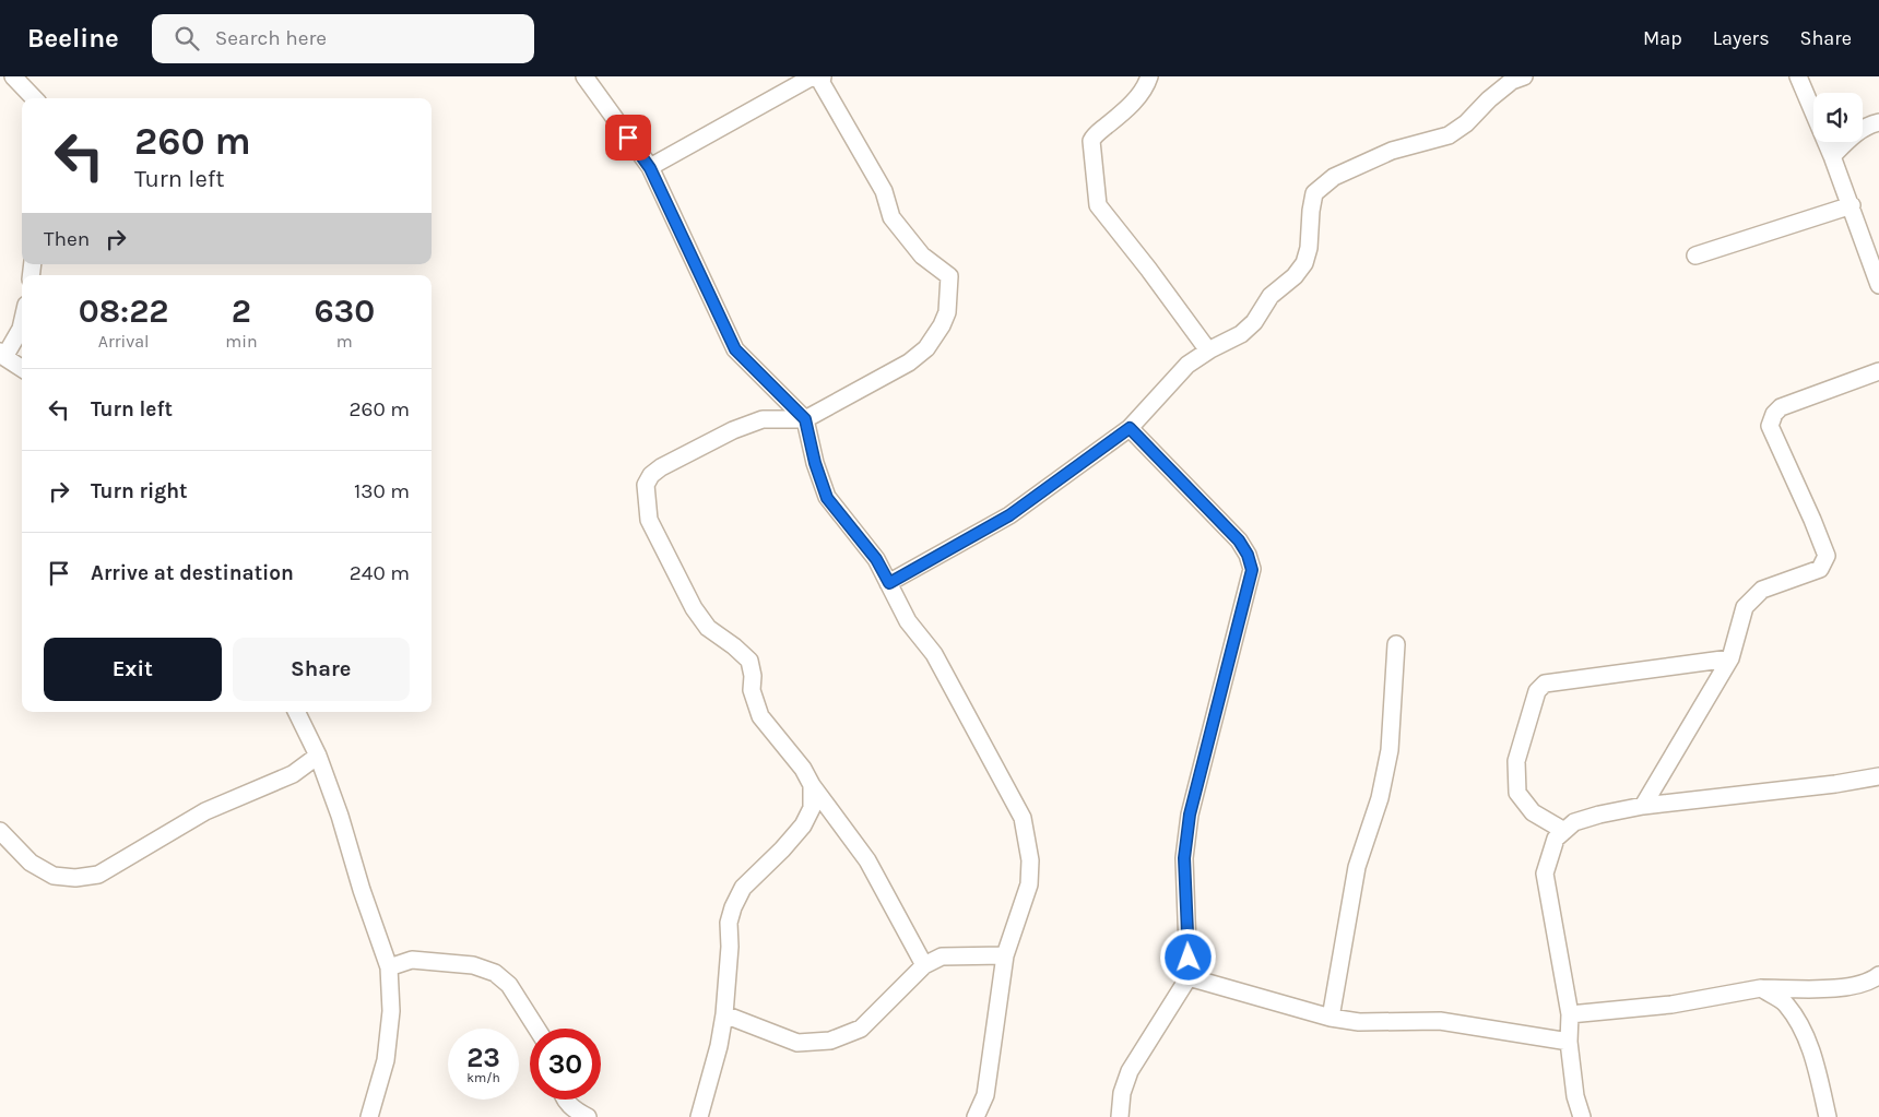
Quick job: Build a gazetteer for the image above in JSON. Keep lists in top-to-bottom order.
{
  "page": {
    "header": "Beeline",
    "search": "Search here",
    "nav": ["Map", "Layers", "Share"],
    "turn": ["260 m", "Turn left"],
    "then": "Then",
    "eta": [
      "08:22",
      "Arrival",
      "2",
      "min",
      "630",
      "m"
    ],
    "list": [
      {
        "name": "Turn left",
        "value": "260 m"
      },
      {
        "name": "Turn right",
        "value": "130 m"
      },
      {
        "name": "Arrive at destination",
        "value": "240 m"
      }
    ],
    "buttons": ["Exit", "Share"],
    "speed": "23 km/h",
    "limit": "30"
  }
}
